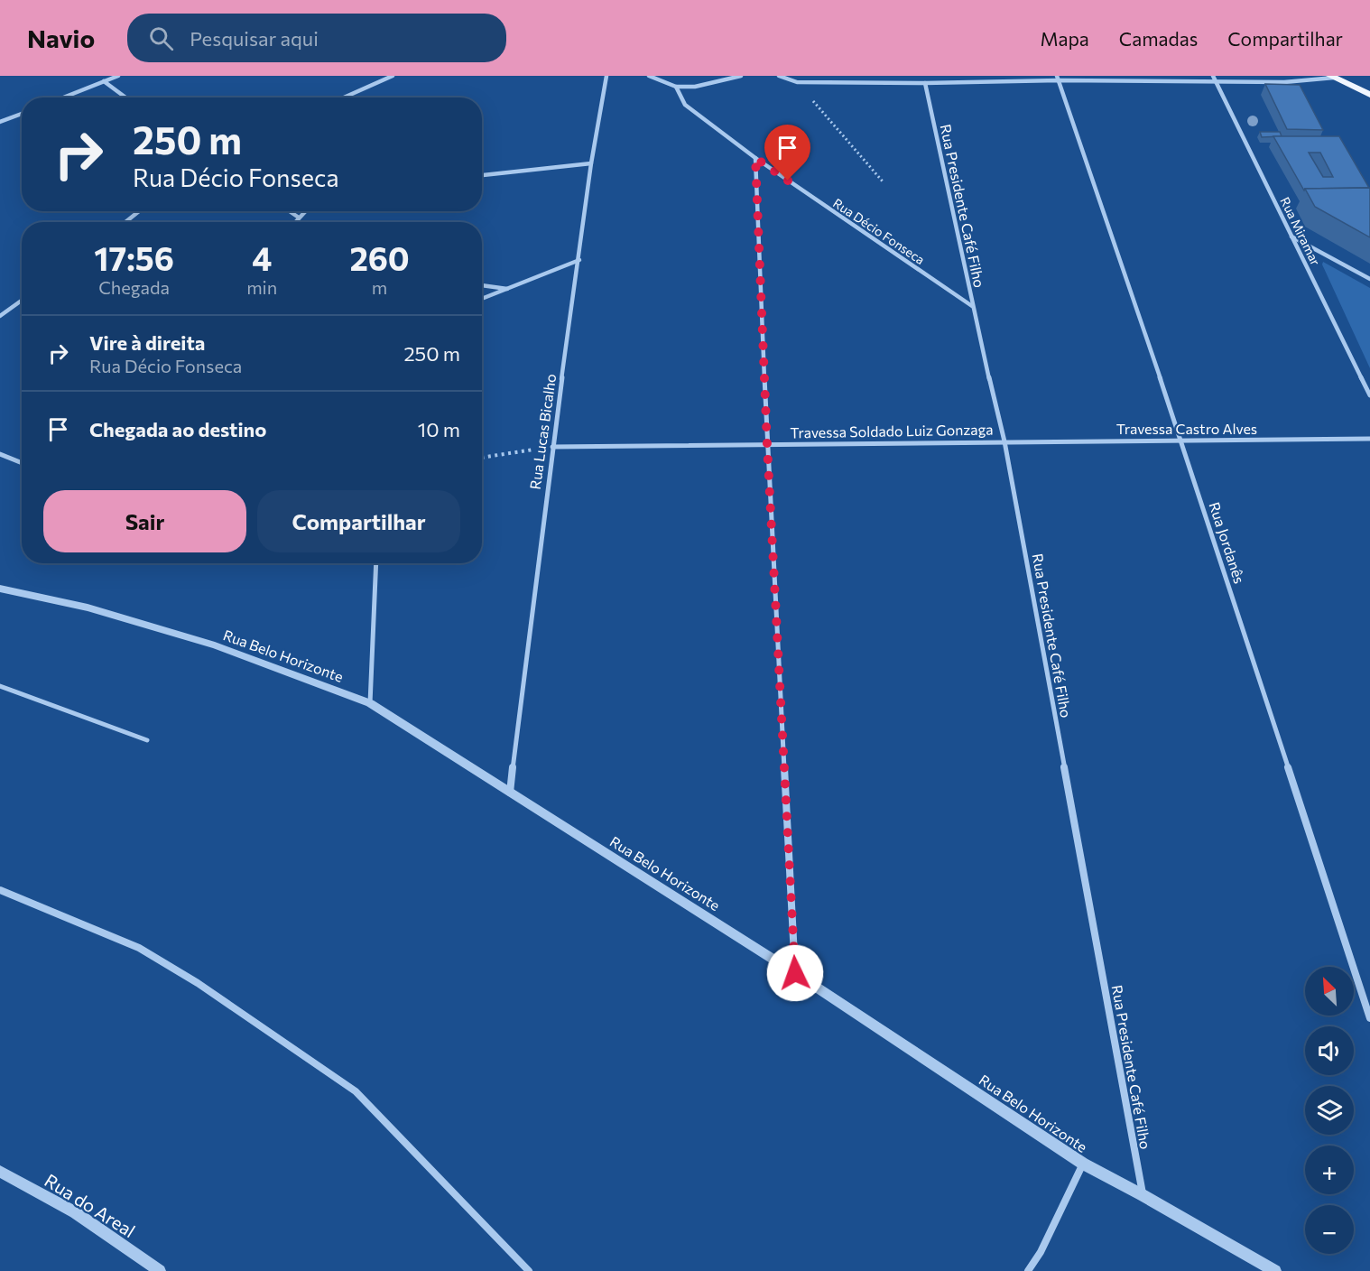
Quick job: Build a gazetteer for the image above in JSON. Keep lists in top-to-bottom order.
{
  "streets": {
    "street": [
      "Rua Presidente Café Filho",
      "Rua Décio Fonseca",
      "Rua Miramar",
      "Travessa Castro Alves",
      "Travessa Soldado Luiz Gonzaga",
      "Rua Lucas Bicalho",
      "Rua Jordanês",
      "Rua Belo Horizonte",
      "Rua do Areal"
    ]
  },
  "crossings": [
    ["Rua Presidente Café Filho", "Rua Décio Fonseca"],
    ["Rua Presidente Café Filho", "Travessa Castro Alves"],
    ["Rua Presidente Café Filho", "Travessa Soldado Luiz Gonzaga"],
    ["Rua Presidente Café Filho", "Rua Belo Horizonte"],
    ["Travessa Castro Alves", "Travessa Soldado Luiz Gonzaga"],
    ["Travessa Castro Alves", "Rua Jordanês"],
    ["Travessa Soldado Luiz Gonzaga", "Rua Lucas Bicalho"],
    ["Rua Lucas Bicalho", "Rua Belo Horizonte"]
  ],
  "north": "top left",
  "page": {
    "header": "Navio",
    "search": "Pesquisar aqui",
    "nav": ["Mapa", "Camadas", "Compartilhar"],
    "turn": ["250 m", "Rua Décio Fonseca"],
    "eta": [
      "17:56",
      "Chegada",
      "4",
      "min",
      "260",
      "m"
    ],
    "list": [
      {
        "name": "Vire à direita",
        "note": "Rua Décio Fonseca",
        "value": "250 m"
      },
      {
        "name": "Chegada ao destino",
        "value": "10 m"
      }
    ],
    "buttons": ["Sair", "Compartilhar"],
    "map_buttons": ["+", "−"]
  }
}
